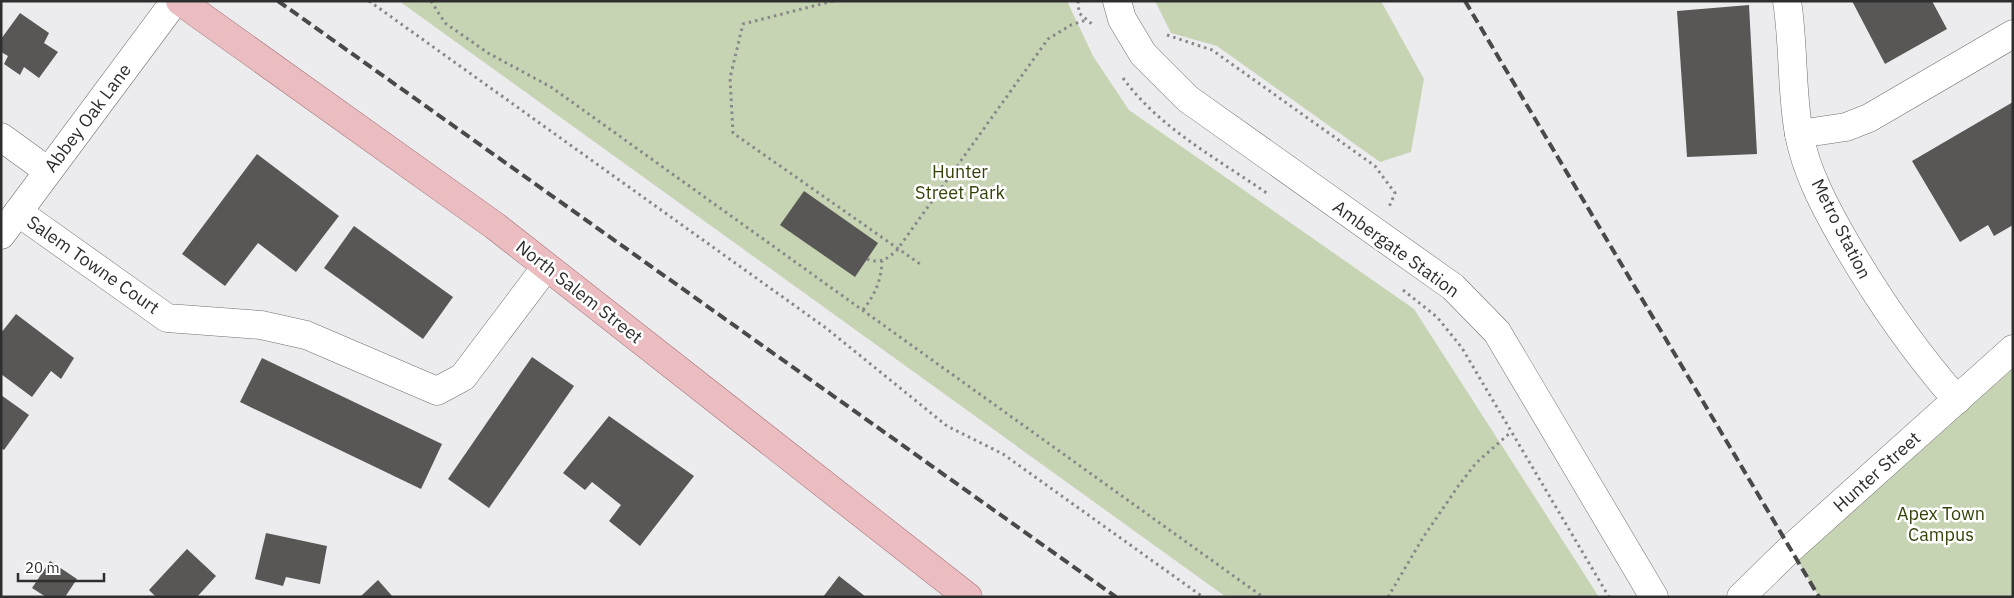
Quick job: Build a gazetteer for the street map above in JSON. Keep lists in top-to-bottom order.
{
  "streets": {
    "main road": ["North Salem Street"],
    "street": [
      "Abbey Oak Lane",
      "Metro Station",
      "Ambergate Station",
      "Salem Towne Court",
      "Hunter Street"
    ]
  },
  "crossings": [
    ["Abbey Oak Lane", "Salem Towne Court"],
    ["Metro Station", "Hunter Street"],
    ["Salem Towne Court", "North Salem Street"]
  ],
  "parks": ["Hunter Street Park", "Apex Town Campus"],
  "scale_bar": "20 m"
}
